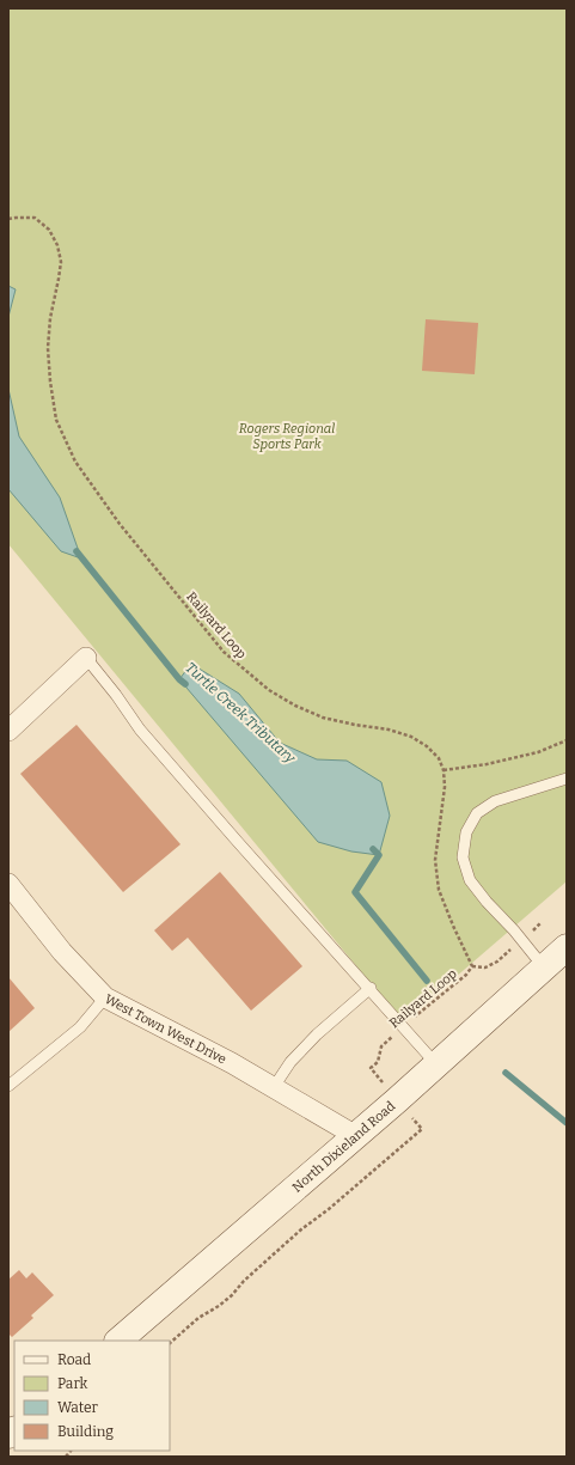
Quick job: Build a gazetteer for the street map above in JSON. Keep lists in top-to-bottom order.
{
  "streets": {
    "main road": ["North Dixieland Road"],
    "street": ["West Town West Drive"],
    "path": ["Railyard Loop"]
  },
  "crossings": [
    ["West Town West Drive", "North Dixieland Road"]
  ],
  "water": ["Turtle Creek Tributary"],
  "parks": ["Rogers Regional Sports Park"],
  "legend": [
    "Road",
    "Park",
    "Water",
    "Building"
  ]
}
